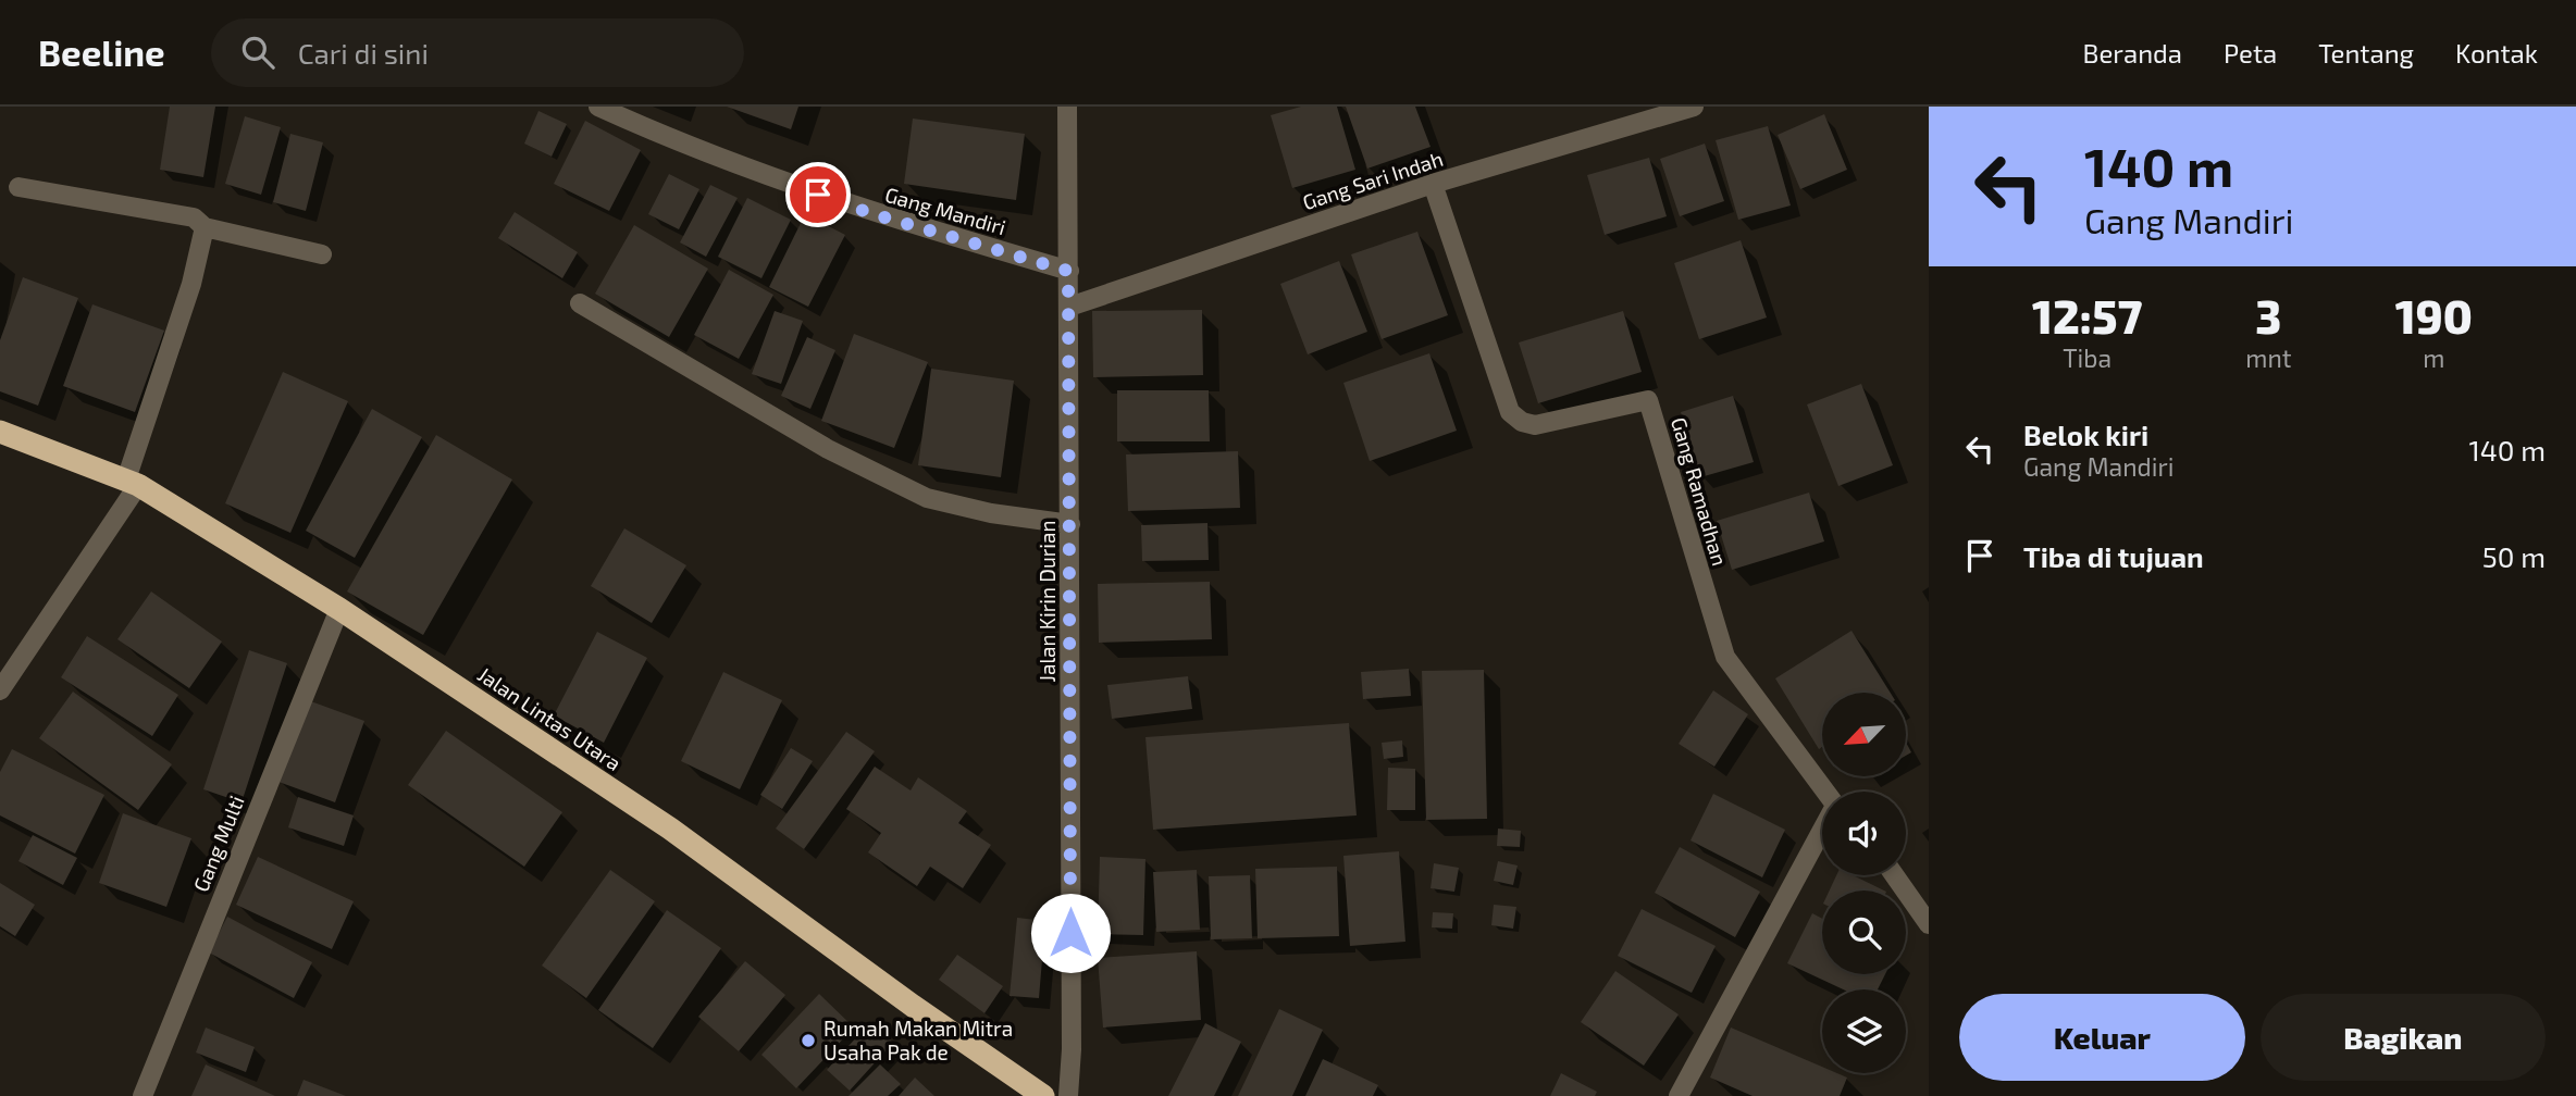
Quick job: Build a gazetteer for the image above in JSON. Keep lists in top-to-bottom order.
{
  "streets": {
    "highway": ["Jalan Lintas Utara"],
    "street": [
      "Gang Sari Indah",
      "Gang Mandiri",
      "Gang Ramadhan",
      "Jalan Kirin Durian",
      "Gang Multi"
    ]
  },
  "crossings": [
    ["Gang Sari Indah", "Gang Ramadhan"],
    ["Gang Sari Indah", "Jalan Kirin Durian"],
    ["Gang Mandiri", "Jalan Kirin Durian"],
    ["Jalan Lintas Utara", "Gang Multi"]
  ],
  "places": ["Rumah Makan Mitra Usaha Pak de"],
  "north": "bottom left",
  "page": {
    "header": "Beeline",
    "search": "Cari di sini",
    "nav": [
      "Beranda",
      "Peta",
      "Tentang",
      "Kontak"
    ],
    "turn": ["140 m", "Gang Mandiri"],
    "eta": [
      "12:57",
      "Tiba",
      "3",
      "mnt",
      "190",
      "m"
    ],
    "list": [
      {
        "name": "Belok kiri",
        "note": "Gang Mandiri",
        "value": "140 m"
      },
      {
        "name": "Tiba di tujuan",
        "value": "50 m"
      }
    ],
    "buttons": ["Keluar", "Bagikan"]
  }
}
